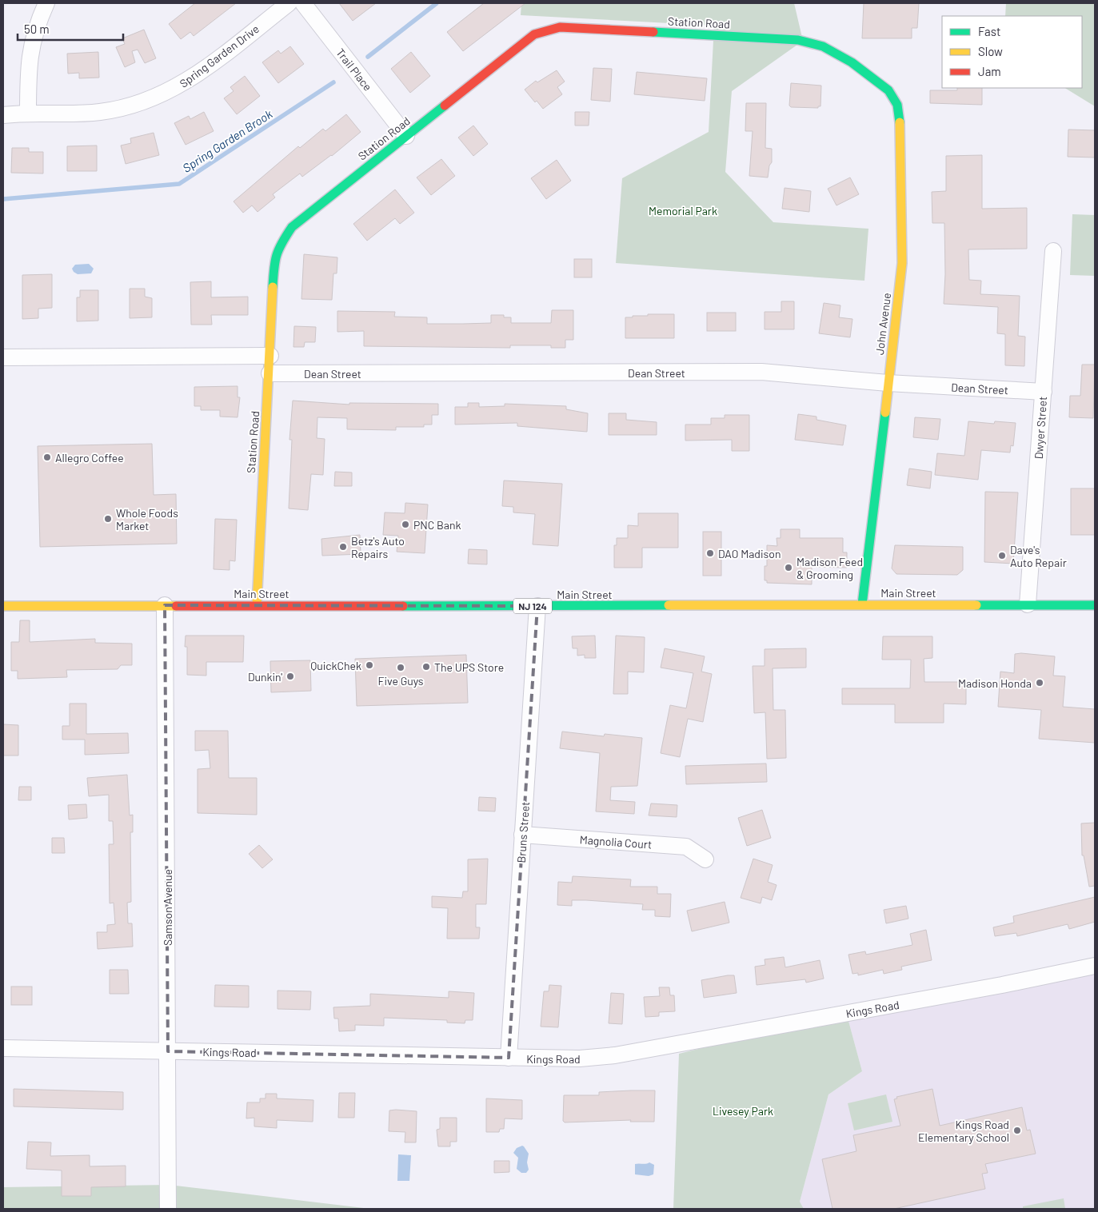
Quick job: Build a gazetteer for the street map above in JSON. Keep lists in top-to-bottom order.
{
  "streets": {
    "street": [
      "Station Road",
      "Spring Garden Drive",
      "Trail Place",
      "John Avenue",
      "Dean Street",
      "Dwyer Street",
      "Main Street",
      "NJ 124",
      "Bruns Street",
      "Magnolia Court",
      "Samson Avenue",
      "Kings Road"
    ]
  },
  "crossings": [
    ["Station Road", "Trail Place"],
    ["Station Road", "John Avenue"],
    ["Station Road", "Dean Street"],
    ["Station Road", "Main Street"],
    ["John Avenue", "Dean Street"],
    ["John Avenue", "Main Street"],
    ["Dean Street", "Dwyer Street"],
    ["Dwyer Street", "Main Street"],
    ["Main Street", "Bruns Street"],
    ["Main Street", "Samson Avenue"],
    ["Bruns Street", "Magnolia Court"],
    ["Bruns Street", "Kings Road"],
    ["Samson Avenue", "Kings Road"]
  ],
  "water": ["Spring Garden Brook"],
  "parks": ["Memorial Park", "Livesey Park"],
  "places": [
    "Allegro Coffee",
    "Whole Foods Market",
    "PNC Bank",
    "Betz's Auto Repairs",
    "DAO Madison",
    "Dave's Auto Repair",
    "Madison Feed & Grooming",
    "QuickChek",
    "The UPS Store",
    "Five Guys",
    "Dunkin'",
    "Madison Honda",
    "Kings Road Elementary School"
  ],
  "legend": ["Fast", "Slow", "Jam"],
  "scale_bar": "50 m"
}
